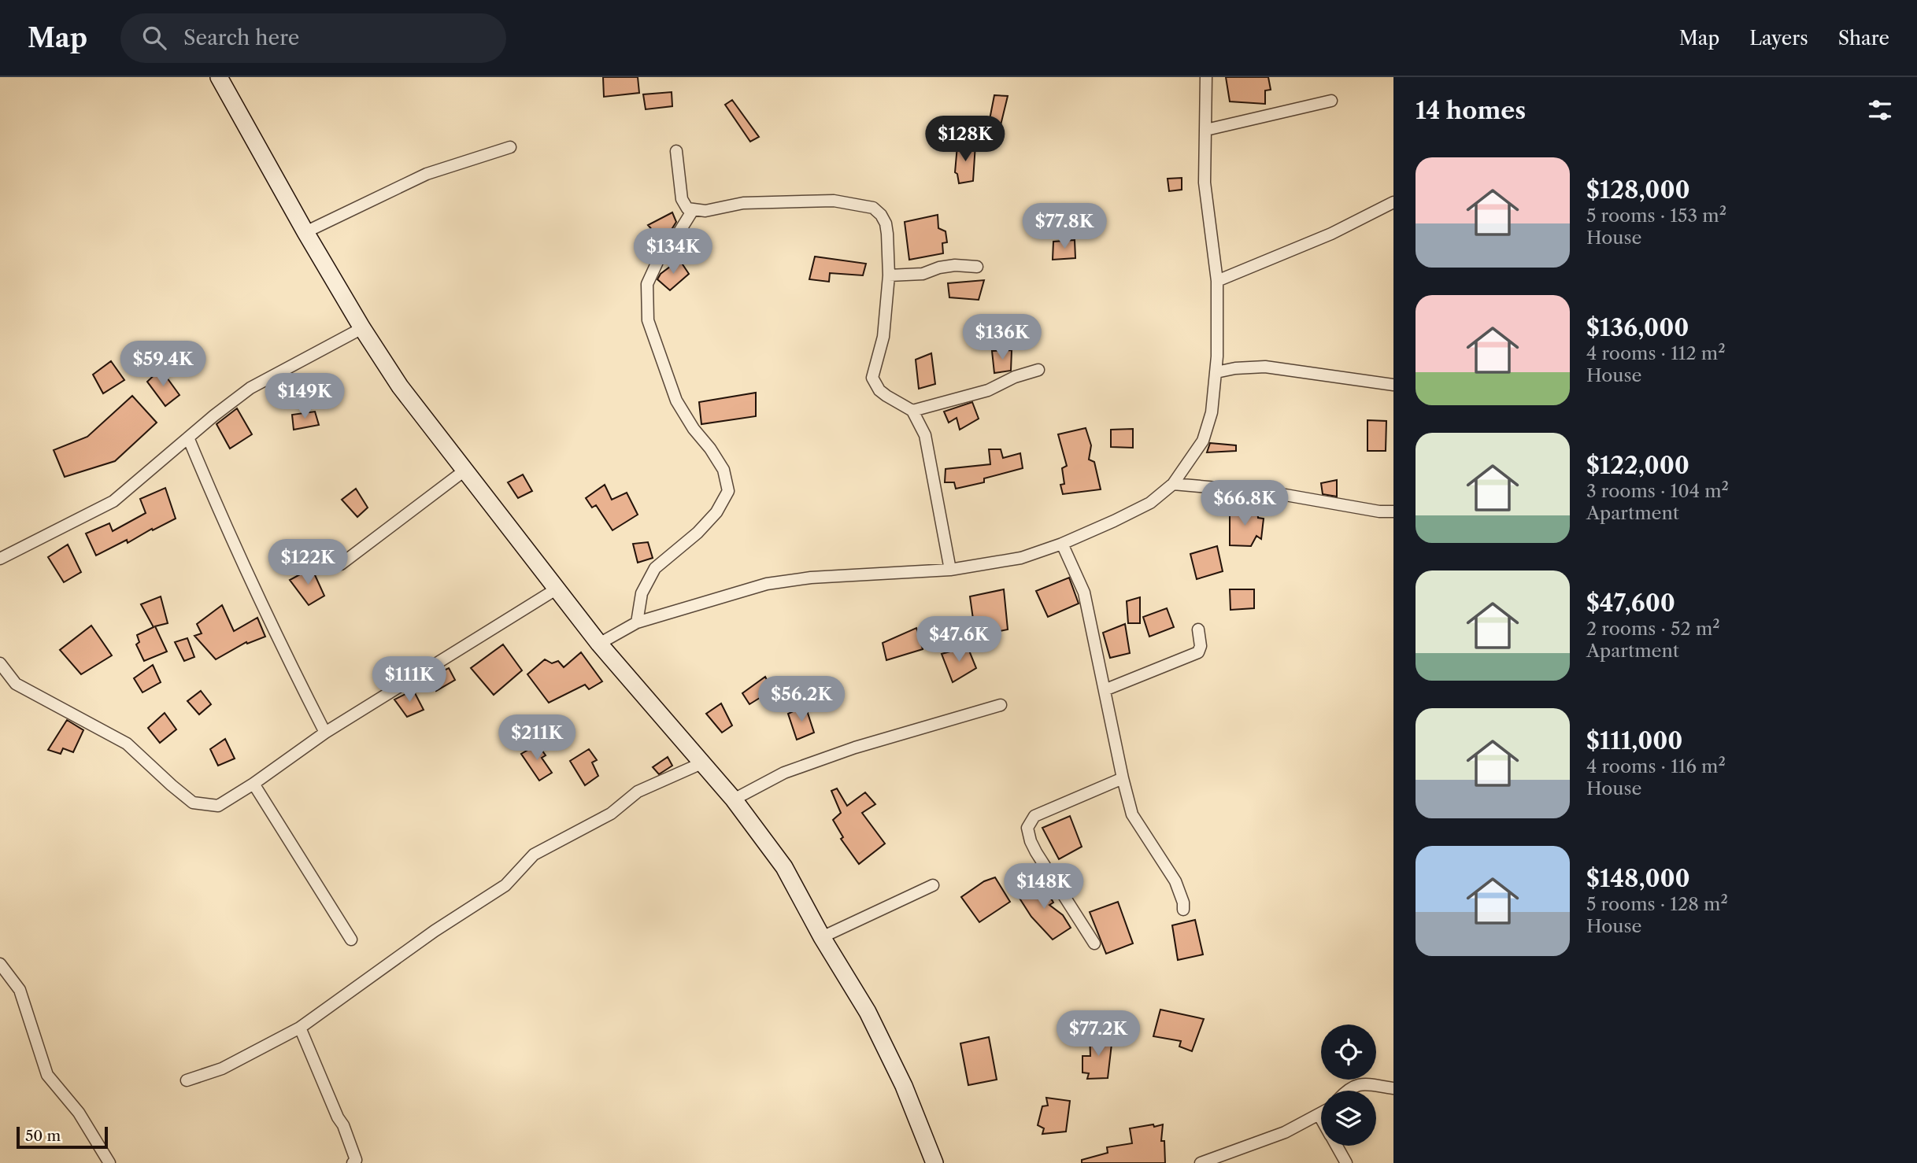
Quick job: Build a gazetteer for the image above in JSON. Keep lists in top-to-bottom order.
{
  "scale_bar": "50 m",
  "page": {
    "header": "Map",
    "search": "Search here",
    "nav": ["Map", "Layers", "Share"],
    "heading": "14 homes",
    "price": [
      "$128K",
      "$77.8K",
      "$134K",
      "$136K",
      "$59.4K",
      "$149K",
      "$66.8K",
      "$122K",
      "$47.6K",
      "$111K",
      "$56.2K",
      "$211K",
      "$148K",
      "$77.2K"
    ],
    "list": [
      {
        "name": "$128,000",
        "note": "5 rooms · 153 m² · House"
      },
      {
        "name": "$136,000",
        "note": "4 rooms · 112 m² · House"
      },
      {
        "name": "$122,000",
        "note": "3 rooms · 104 m² · Apartment"
      },
      {
        "name": "$47,600",
        "note": "2 rooms · 52 m² · Apartment"
      },
      {
        "name": "$111,000",
        "note": "4 rooms · 116 m² · House"
      },
      {
        "name": "$148,000",
        "note": "5 rooms · 128 m² · House"
      }
    ],
    "scale": "50 m"
  }
}
